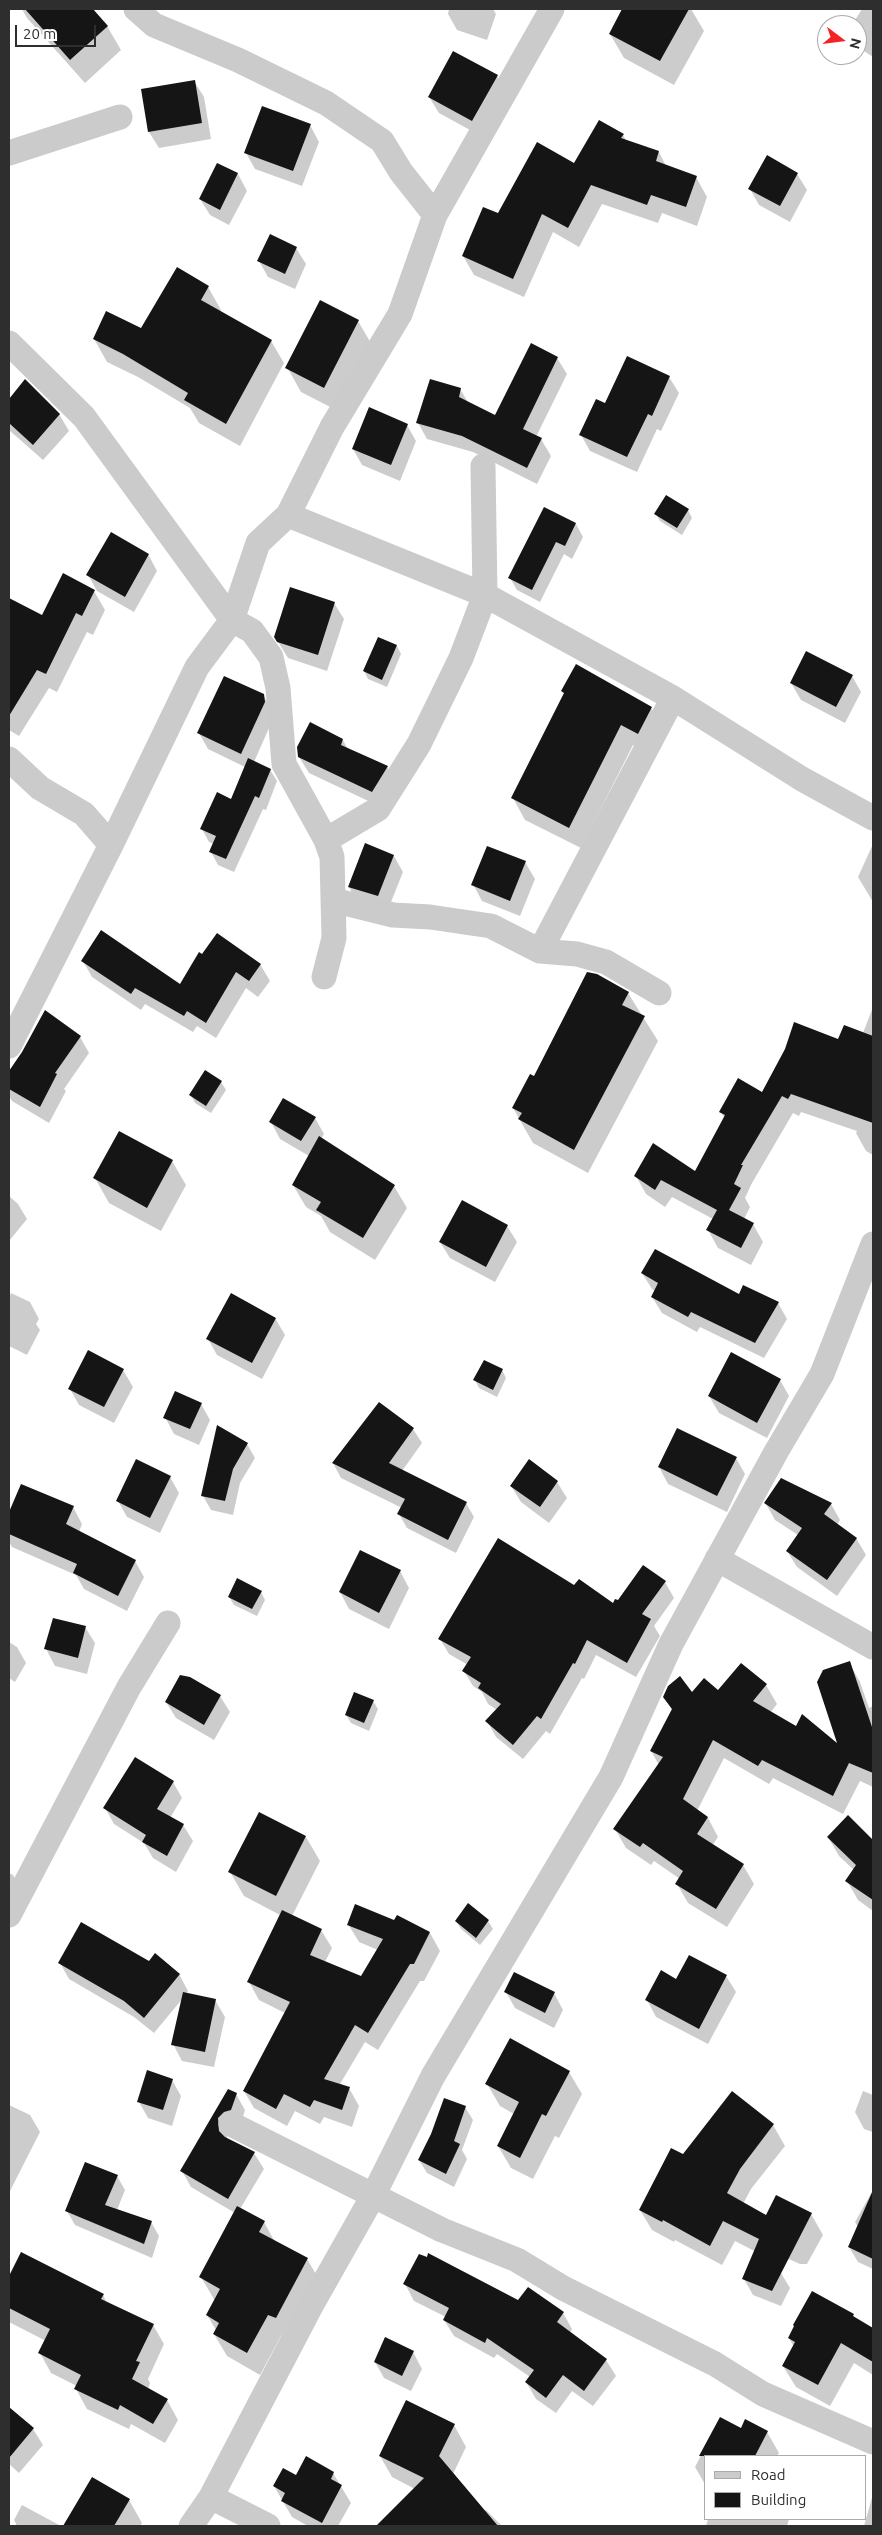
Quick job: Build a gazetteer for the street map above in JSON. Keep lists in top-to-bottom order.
{
  "legend": ["Road", "Building"],
  "scale_bar": "20 m",
  "north": "right"
}
